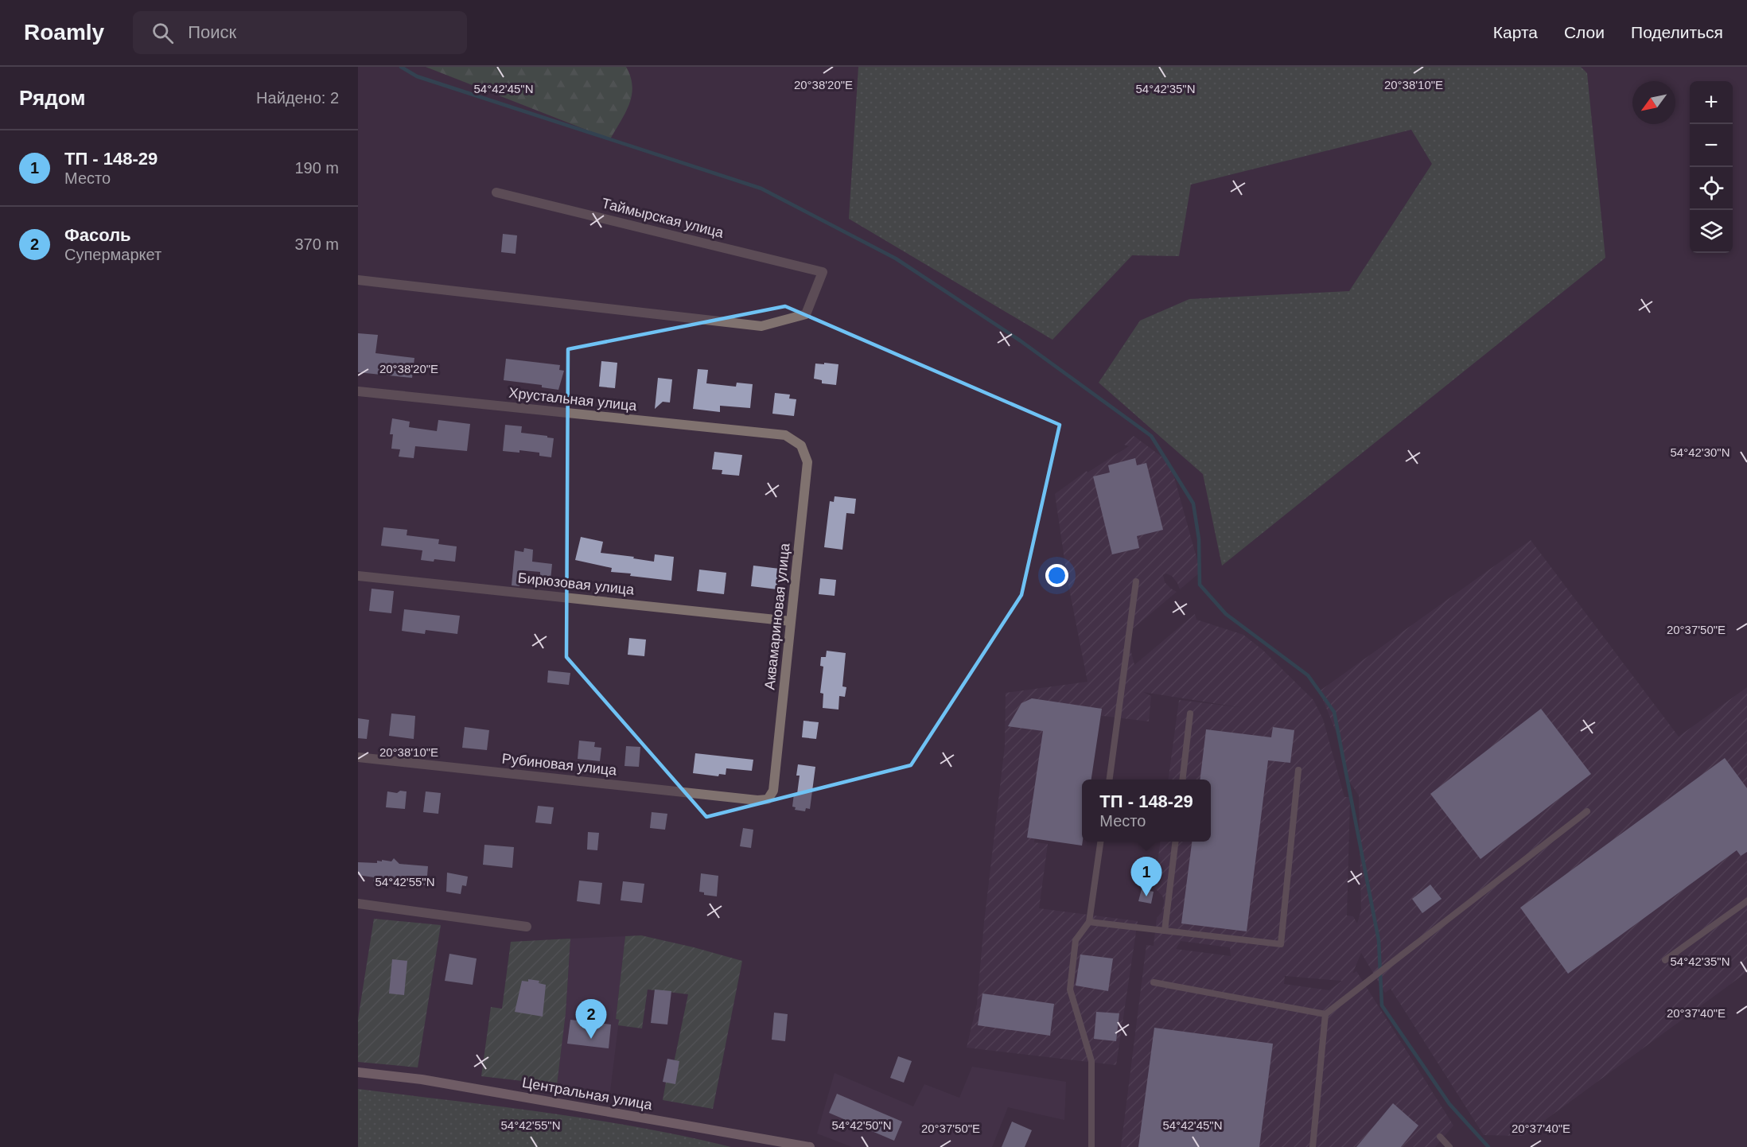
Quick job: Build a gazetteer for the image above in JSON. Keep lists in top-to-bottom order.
{
  "streets": {
    "main road": ["Центральная улица"],
    "street": [
      "Таймырская улица",
      "Хрустальная улица",
      "Бирюзовая улица",
      "Аквамариновая улица",
      "Рубиновая улица"
    ]
  },
  "crossings": [
    ["Хрустальная улица", "Аквамариновая улица"],
    ["Бирюзовая улица", "Аквамариновая улица"],
    ["Аквамариновая улица", "Рубиновая улица"]
  ],
  "north": "bottom left",
  "page": {
    "header": "Roamly",
    "search": "Поиск",
    "nav": ["Карта", "Слои", "Поделиться"],
    "heading": ["Рядом", "Найдено: 2"],
    "map_buttons": ["+", "−"],
    "list": [
      {
        "mark": "1",
        "name": "ТП - 148-29",
        "note": "Место",
        "value": "190 m"
      },
      {
        "mark": "2",
        "name": "Фасоль",
        "note": "Супермаркет",
        "value": "370 m"
      }
    ],
    "popup": ["ТП - 148-29", "Место"],
    "pins": ["1", "2"]
  },
  "coordinates": [
    "20°38'20\"E",
    "20°38'10\"E",
    "54°42'45\"N",
    "54°42'35\"N",
    "54°42'30\"N",
    "20°37'50\"E",
    "54°42'55\"N",
    "20°37'40\"E",
    "54°42'50\"N"
  ]
}
